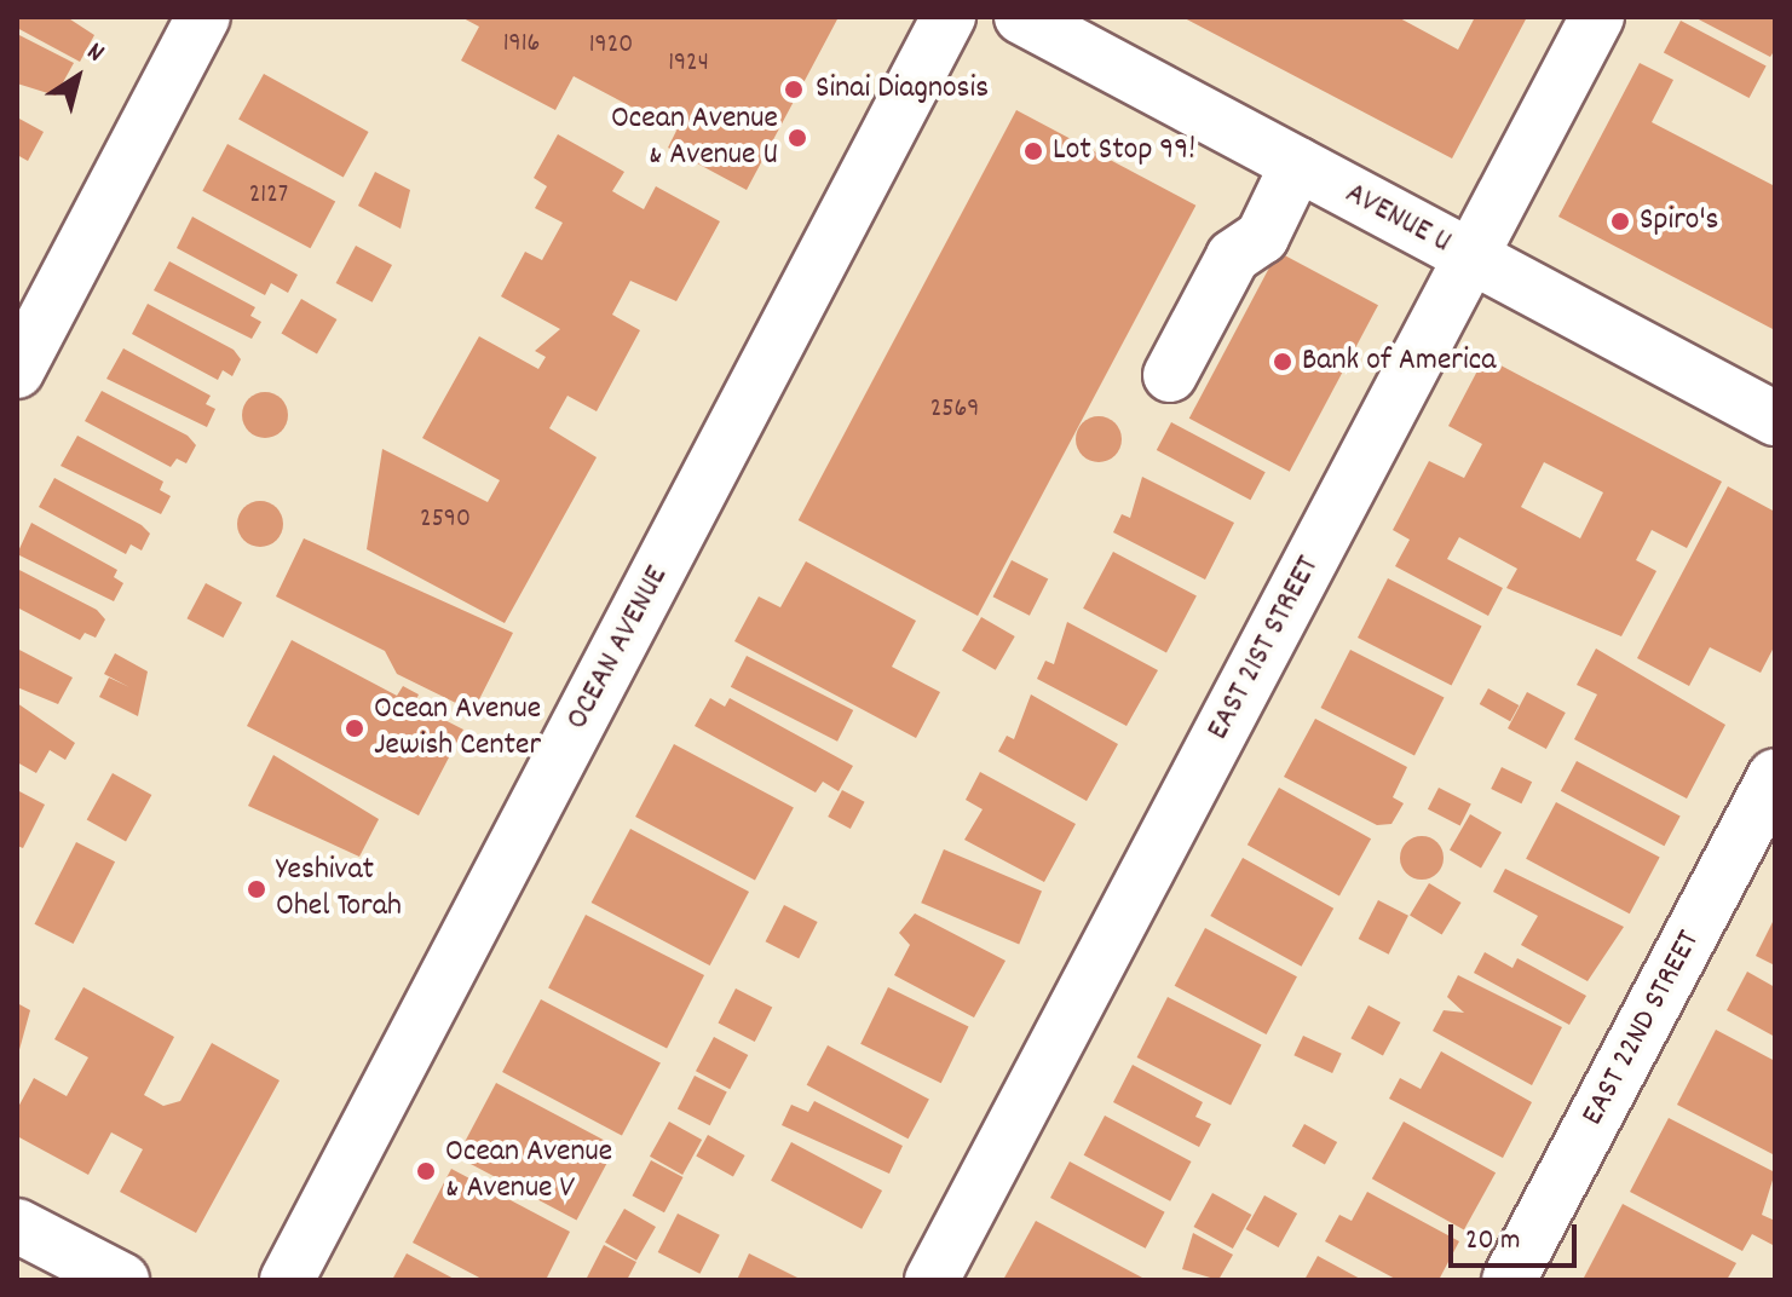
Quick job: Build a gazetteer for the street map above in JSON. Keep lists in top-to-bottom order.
{
  "streets": {
    "street": [
      "AVENUE U",
      "OCEAN AVENUE",
      "EAST 21ST STREET",
      "EAST 22ND STREET"
    ]
  },
  "crossings": [
    ["AVENUE U", "EAST 21ST STREET"]
  ],
  "places": [
    "Sinai Diagnosis",
    "Ocean Avenue & Avenue U",
    "Lot Stop 99!",
    "Spiro's",
    "Bank of America",
    "Ocean Avenue Jewish Center",
    "Yeshivat Ohel Torah",
    "Ocean Avenue & Avenue V"
  ],
  "house_numbers": [
    "1916",
    "1920",
    "1924",
    "2127",
    "2569",
    "2590"
  ],
  "scale_bar": "20 m",
  "north": "top right"
}
